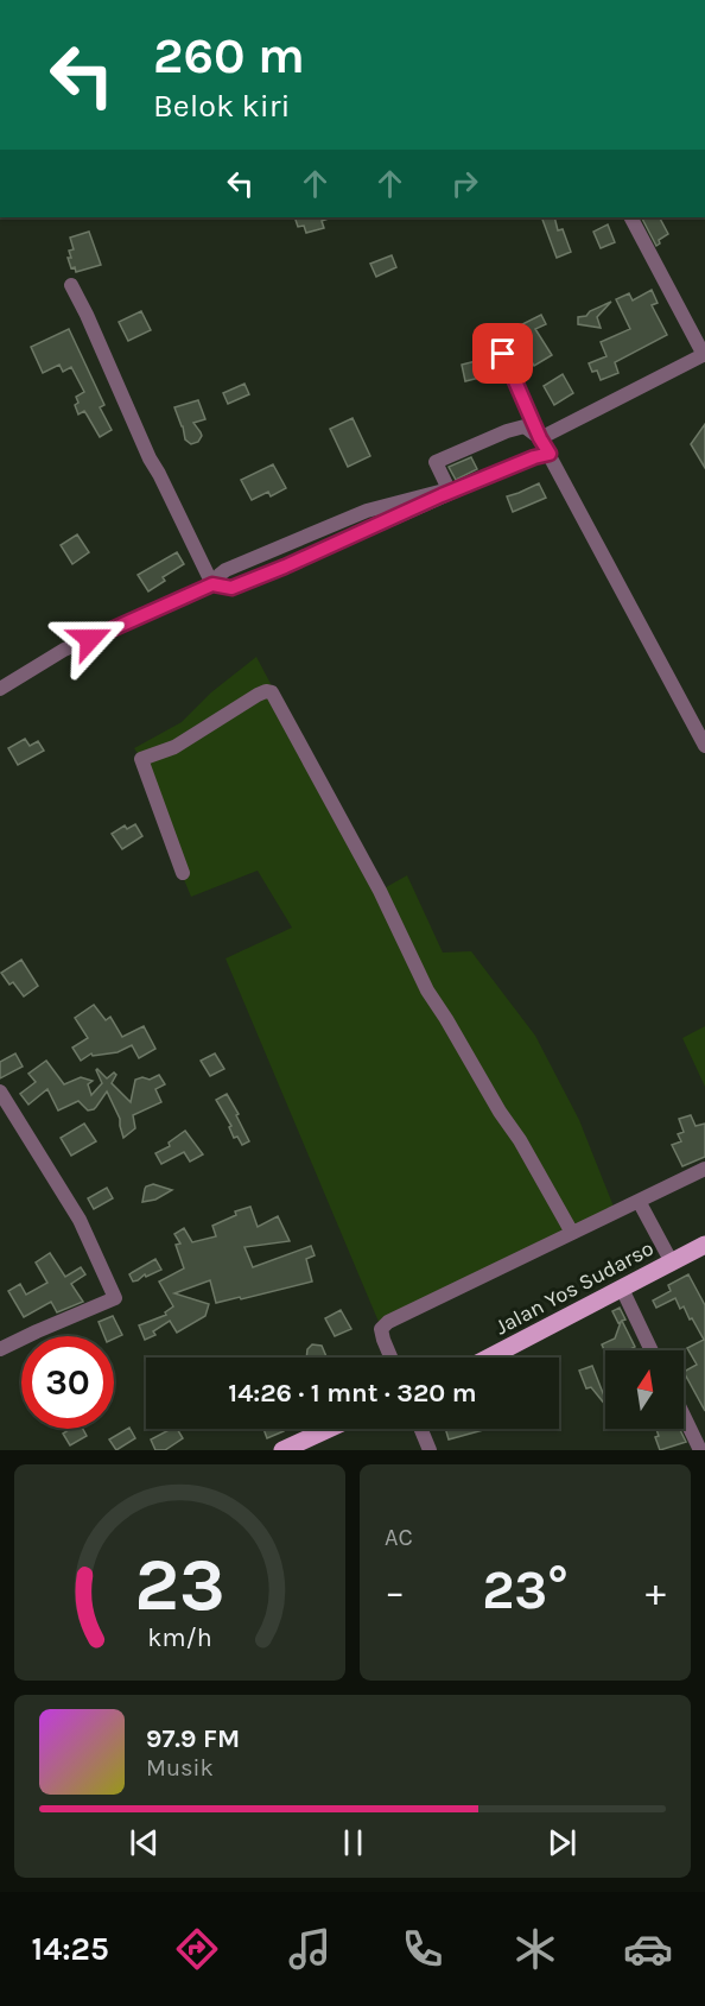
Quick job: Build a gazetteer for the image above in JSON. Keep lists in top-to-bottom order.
{
  "streets": {
    "main road": ["Jalan Yos Sudarso"]
  },
  "north": "top",
  "page": {
    "turn": ["260 m", "Belok kiri"],
    "limit": "30",
    "trip": "14:26 · 1 mnt · 320 m",
    "tile": "AC",
    "heat": ["−", "23°", "+"],
    "song": ["97.9 FM", "Musik"],
    "tabs": "14:25",
    "gauge": ["23", "km/h"]
  }
}
